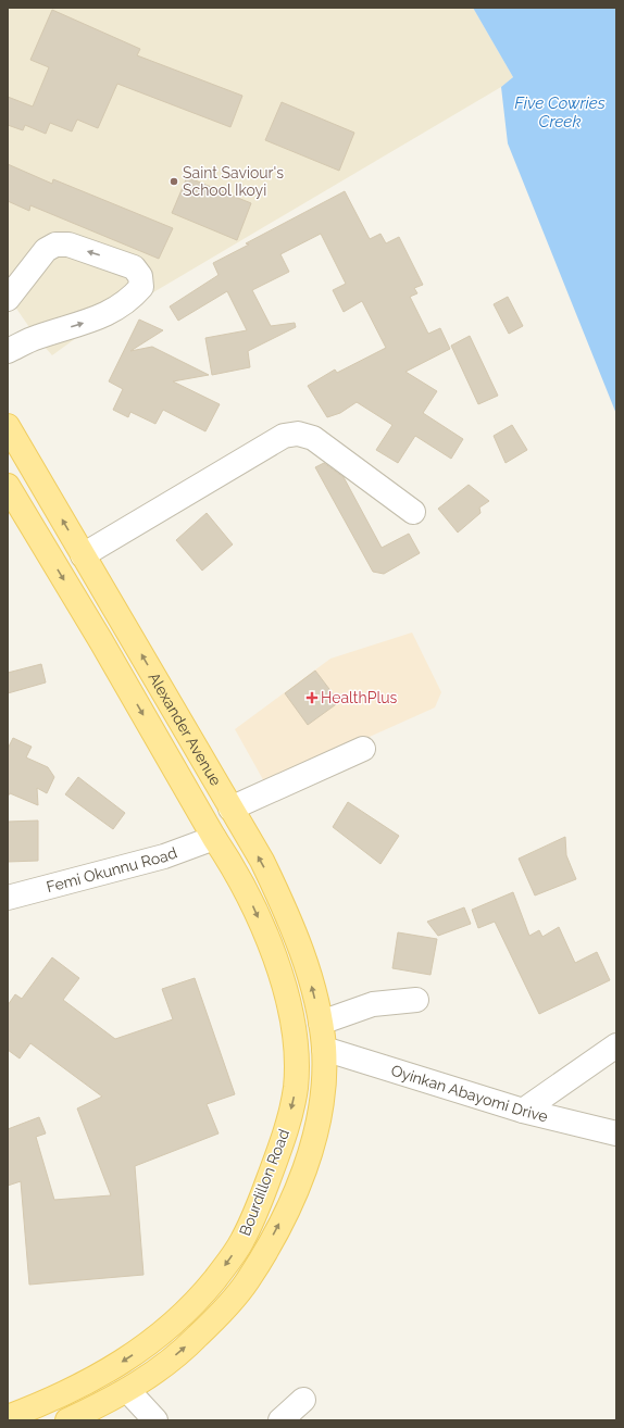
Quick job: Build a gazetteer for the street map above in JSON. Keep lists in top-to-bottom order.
{
  "streets": {
    "main road": ["Alexander Avenue", "Bourdillon Road"],
    "street": ["Femi Okunnu Road", "Oyinkan Abayomi Drive"]
  },
  "crossings": [
    ["Alexander Avenue", "Femi Okunnu Road"],
    ["Alexander Avenue", "Oyinkan Abayomi Drive"],
    ["Alexander Avenue", "Bourdillon Road"],
    ["Oyinkan Abayomi Drive", "Bourdillon Road"]
  ],
  "water": ["Five Cowries Creek"],
  "places": {
    "other": ["Saint Saviour's School Ikoyi"],
    "health": ["HealthPlus"]
  }
}
